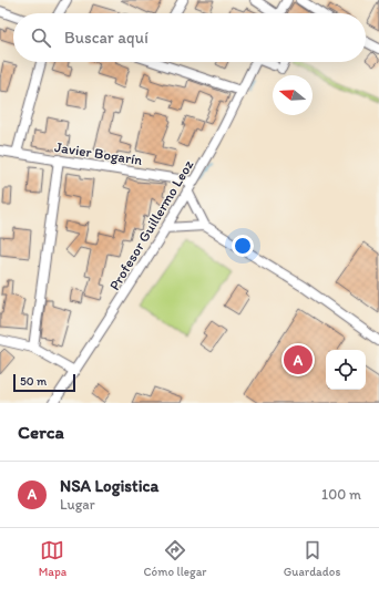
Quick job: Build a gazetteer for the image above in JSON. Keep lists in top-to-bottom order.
{
  "streets": {
    "street": ["Javier Bogarín", "Profesor Guillermo Leoz"]
  },
  "crossings": [
    ["Javier Bogarín", "Profesor Guillermo Leoz"]
  ],
  "scale_bar": "50 m",
  "north": "left",
  "page": {
    "search": "Buscar aquí",
    "pins": "A",
    "scale": "50 m",
    "heading": "Cerca",
    "list": [
      {
        "mark": "A",
        "name": "NSA Logistica",
        "note": "Lugar",
        "value": "100 m"
      }
    ],
    "nav": ["Mapa", "Cómo llegar", "Guardados"]
  }
}
